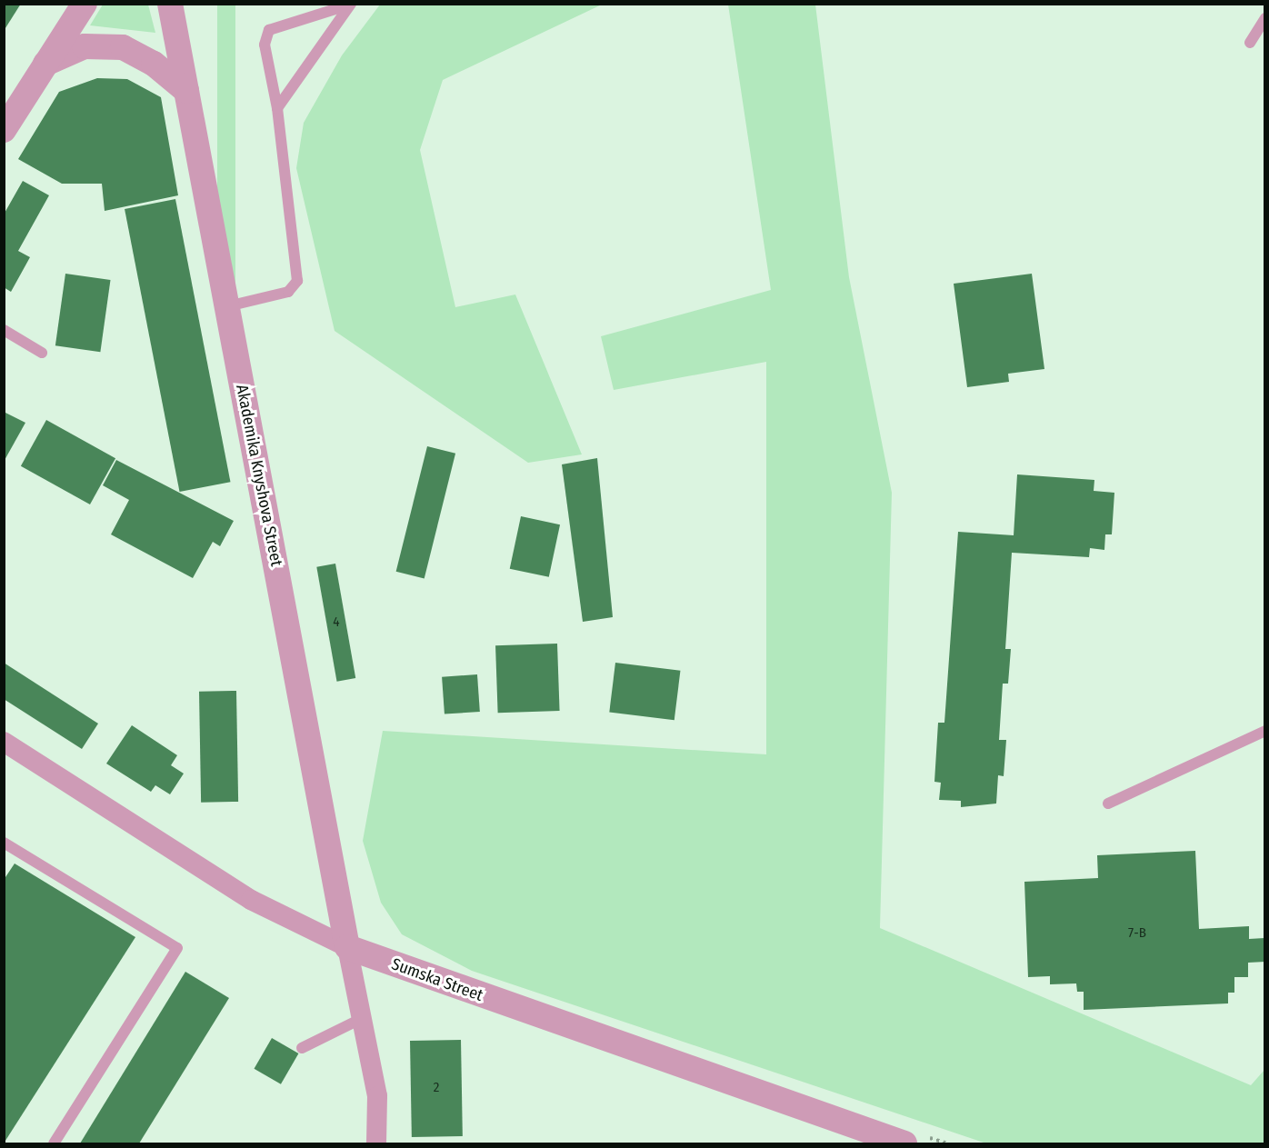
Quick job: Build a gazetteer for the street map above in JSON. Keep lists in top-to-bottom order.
{
  "streets": {
    "street": ["Akademika Knyshova Street", "Sumska Street"]
  },
  "crossings": [
    ["Akademika Knyshova Street", "Sumska Street"]
  ],
  "house_numbers": ["4", "7-В", "2"]
}
